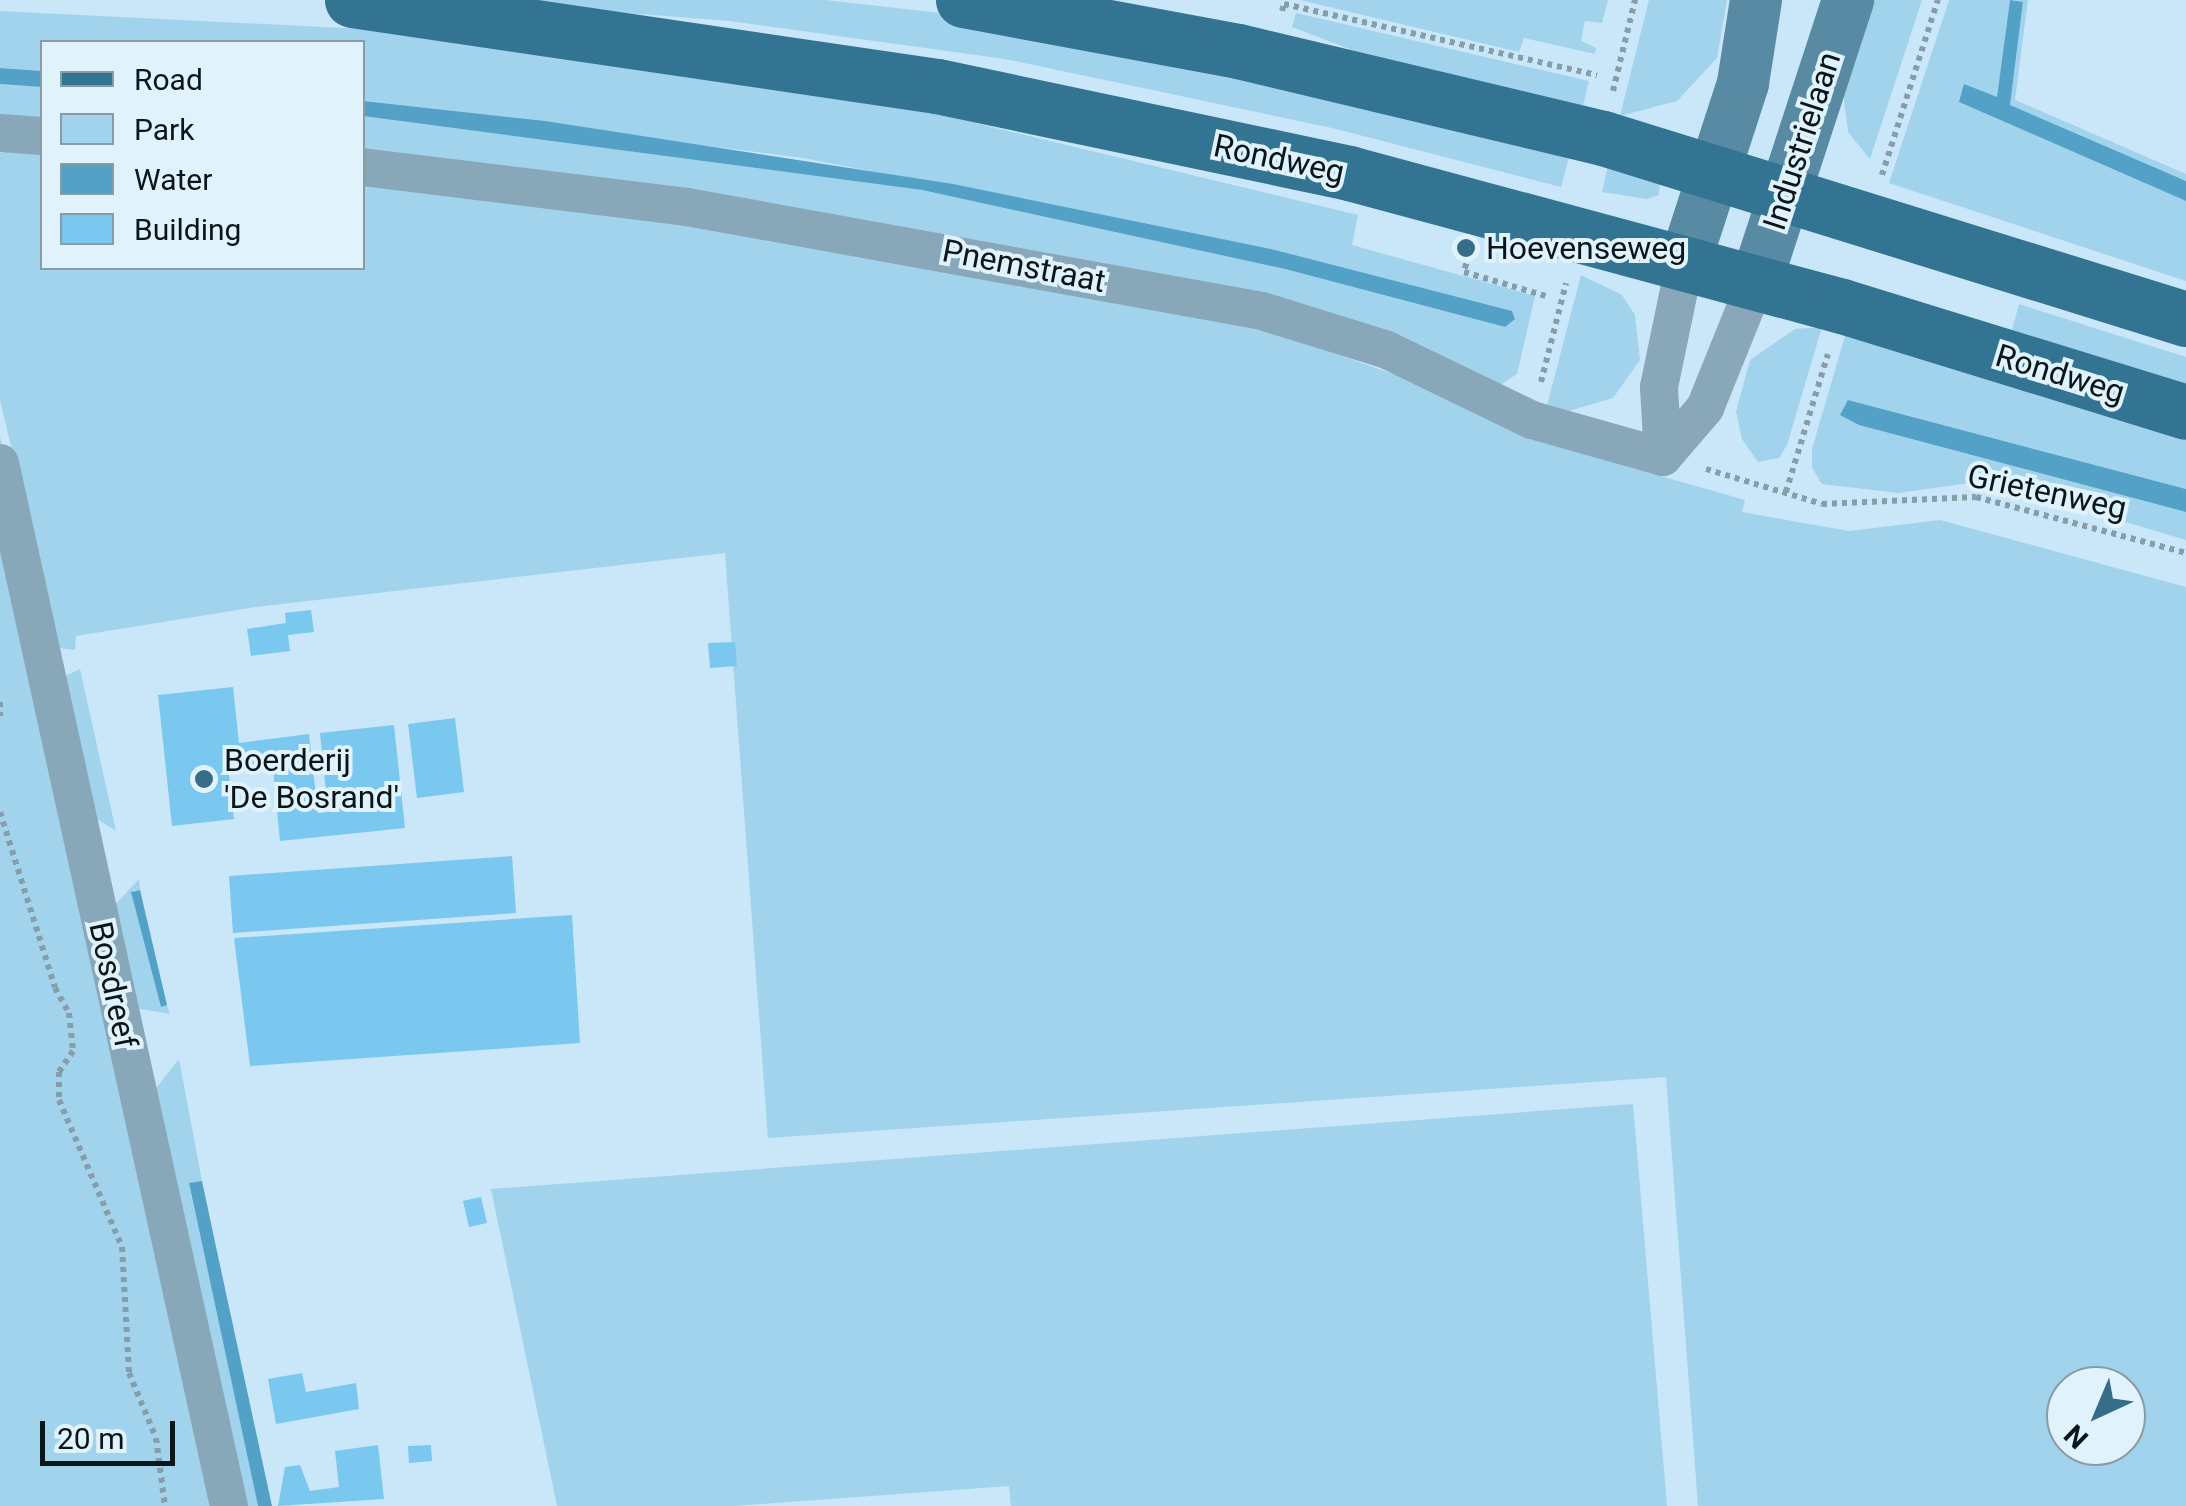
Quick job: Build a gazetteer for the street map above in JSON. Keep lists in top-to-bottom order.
{
  "streets": {
    "main road": ["Industrielaan", "Rondweg"],
    "street": ["Pnemstraat", "Bosdreef"],
    "path": ["Grietenweg"]
  },
  "crossings": [
    ["Industrielaan", "Rondweg"],
    ["Pnemstraat", "Grietenweg"]
  ],
  "places": ["Hoevenseweg", "Boerderij 'De Bosrand'"],
  "legend": [
    "Road",
    "Park",
    "Water",
    "Building"
  ],
  "scale_bar": "20 m",
  "north": "bottom left"
}
